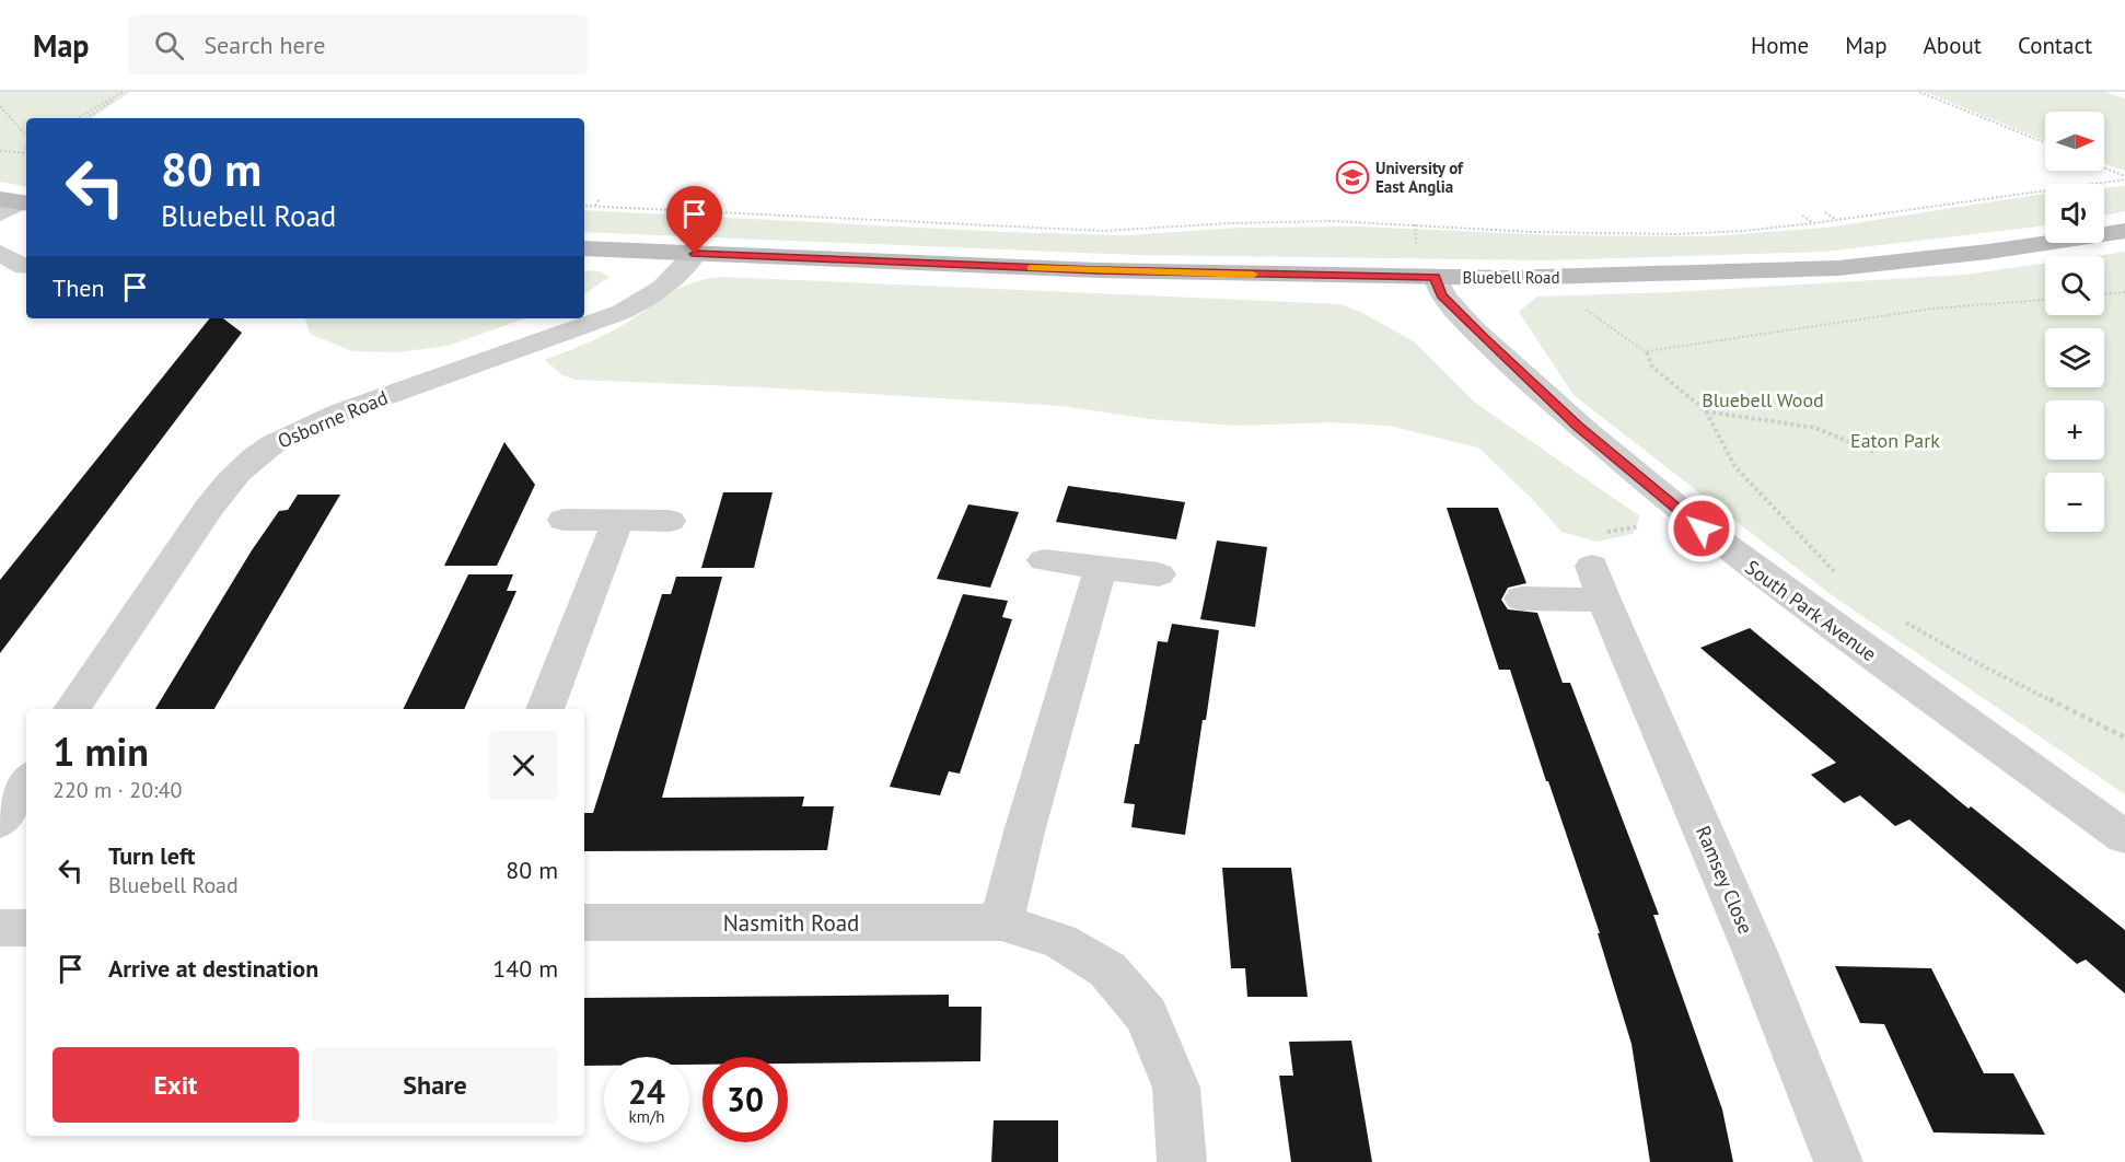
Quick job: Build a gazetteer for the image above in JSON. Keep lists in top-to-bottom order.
{
  "streets": {
    "street": [
      "Bluebell Road",
      "Osborne Road",
      "South Park Avenue",
      "Ramsey Close",
      "Nasmith Road"
    ]
  },
  "crossings": [
    ["Bluebell Road", "Osborne Road"],
    ["Bluebell Road", "South Park Avenue"]
  ],
  "parks": ["Bluebell Wood", "Eaton Park"],
  "places": {
    "school or university": ["University of East Anglia"]
  },
  "north": "right",
  "page": {
    "header": "Map",
    "search": "Search here",
    "nav": [
      "Home",
      "Map",
      "About",
      "Contact"
    ],
    "map_buttons": ["+", "−"],
    "turn": ["80 m", "Bluebell Road"],
    "then": "Then",
    "heading": ["1 min", "220 m · 20:40"],
    "list": [
      {
        "name": "Turn left",
        "note": "Bluebell Road",
        "value": "80 m"
      },
      {
        "name": "Arrive at destination",
        "value": "140 m"
      }
    ],
    "buttons": ["Exit", "Share"],
    "speed": "24 km/h",
    "limit": "30"
  }
}
